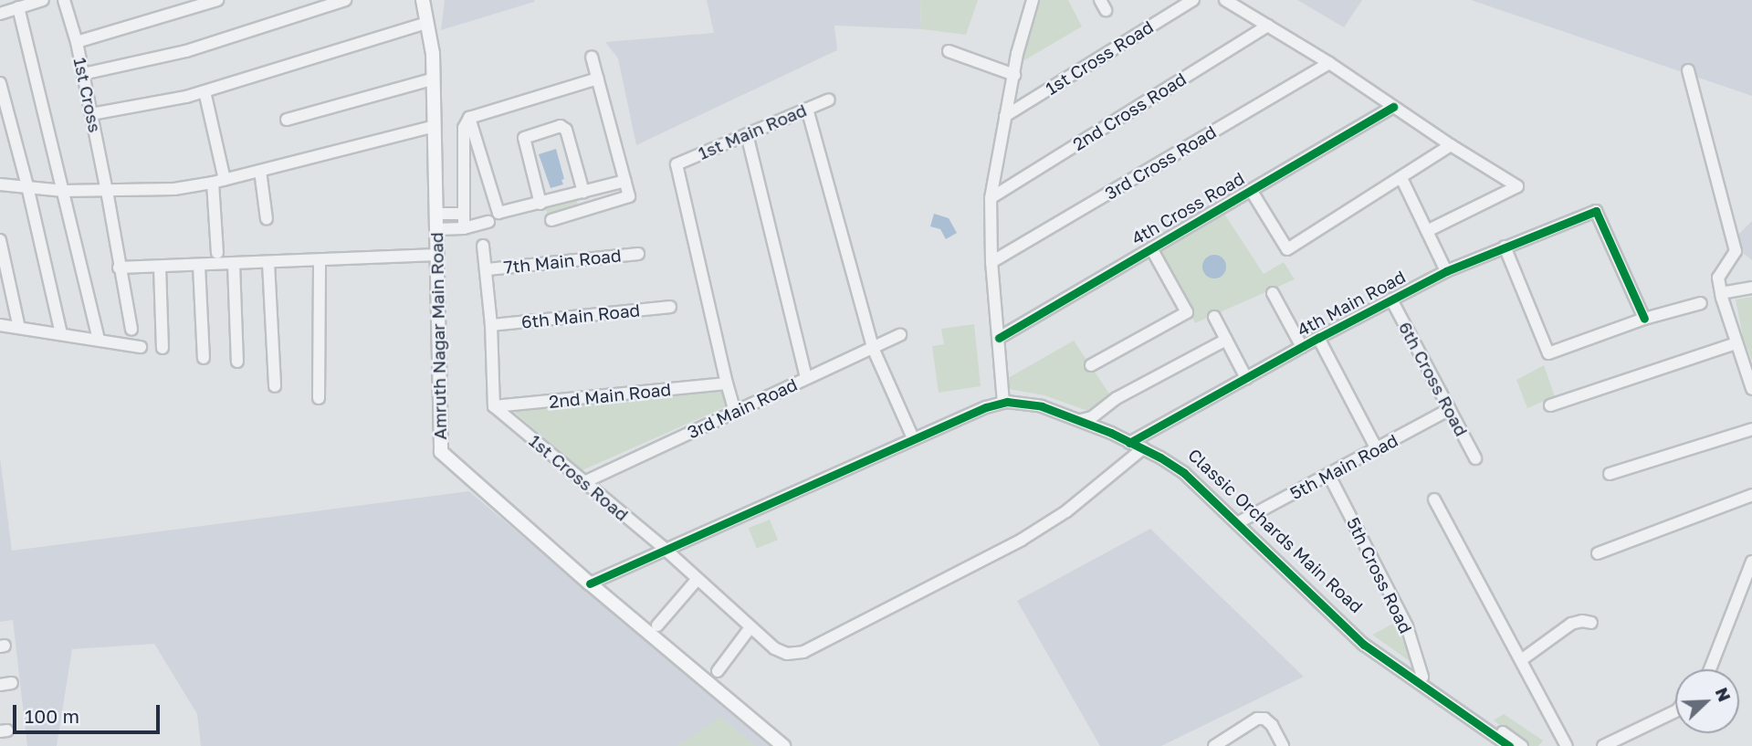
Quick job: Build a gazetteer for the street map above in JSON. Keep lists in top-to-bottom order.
{
  "streets": {
    "main road": ["Amruth Nagar Main Road"],
    "street": [
      "1st Cross Road",
      "1st Cross",
      "2nd Cross Road",
      "1st Main Road",
      "3rd Cross Road",
      "4th Cross Road",
      "7th Main Road",
      "4th Main Road",
      "6th Main Road",
      "6th Cross Road",
      "2nd Main Road",
      "3rd Main Road",
      "5th Main Road",
      "Classic Orchards Main Road",
      "5th Cross Road"
    ]
  },
  "crossings": [
    ["1st Cross Road", "4th Main Road"],
    ["1st Cross Road", "2nd Main Road"],
    ["1st Cross Road", "3rd Main Road"],
    ["1st Cross Road", "Classic Orchards Main Road"],
    ["1st Main Road", "2nd Main Road"],
    ["4th Main Road", "6th Cross Road"],
    ["4th Main Road", "Classic Orchards Main Road"],
    ["Amruth Nagar Main Road", "Classic Orchards Main Road"],
    ["6th Cross Road", "5th Main Road"],
    ["5th Main Road", "Classic Orchards Main Road"],
    ["5th Main Road", "5th Cross Road"],
    ["Classic Orchards Main Road", "5th Cross Road"]
  ],
  "scale_bar": "100 m",
  "north": "top right"
}
